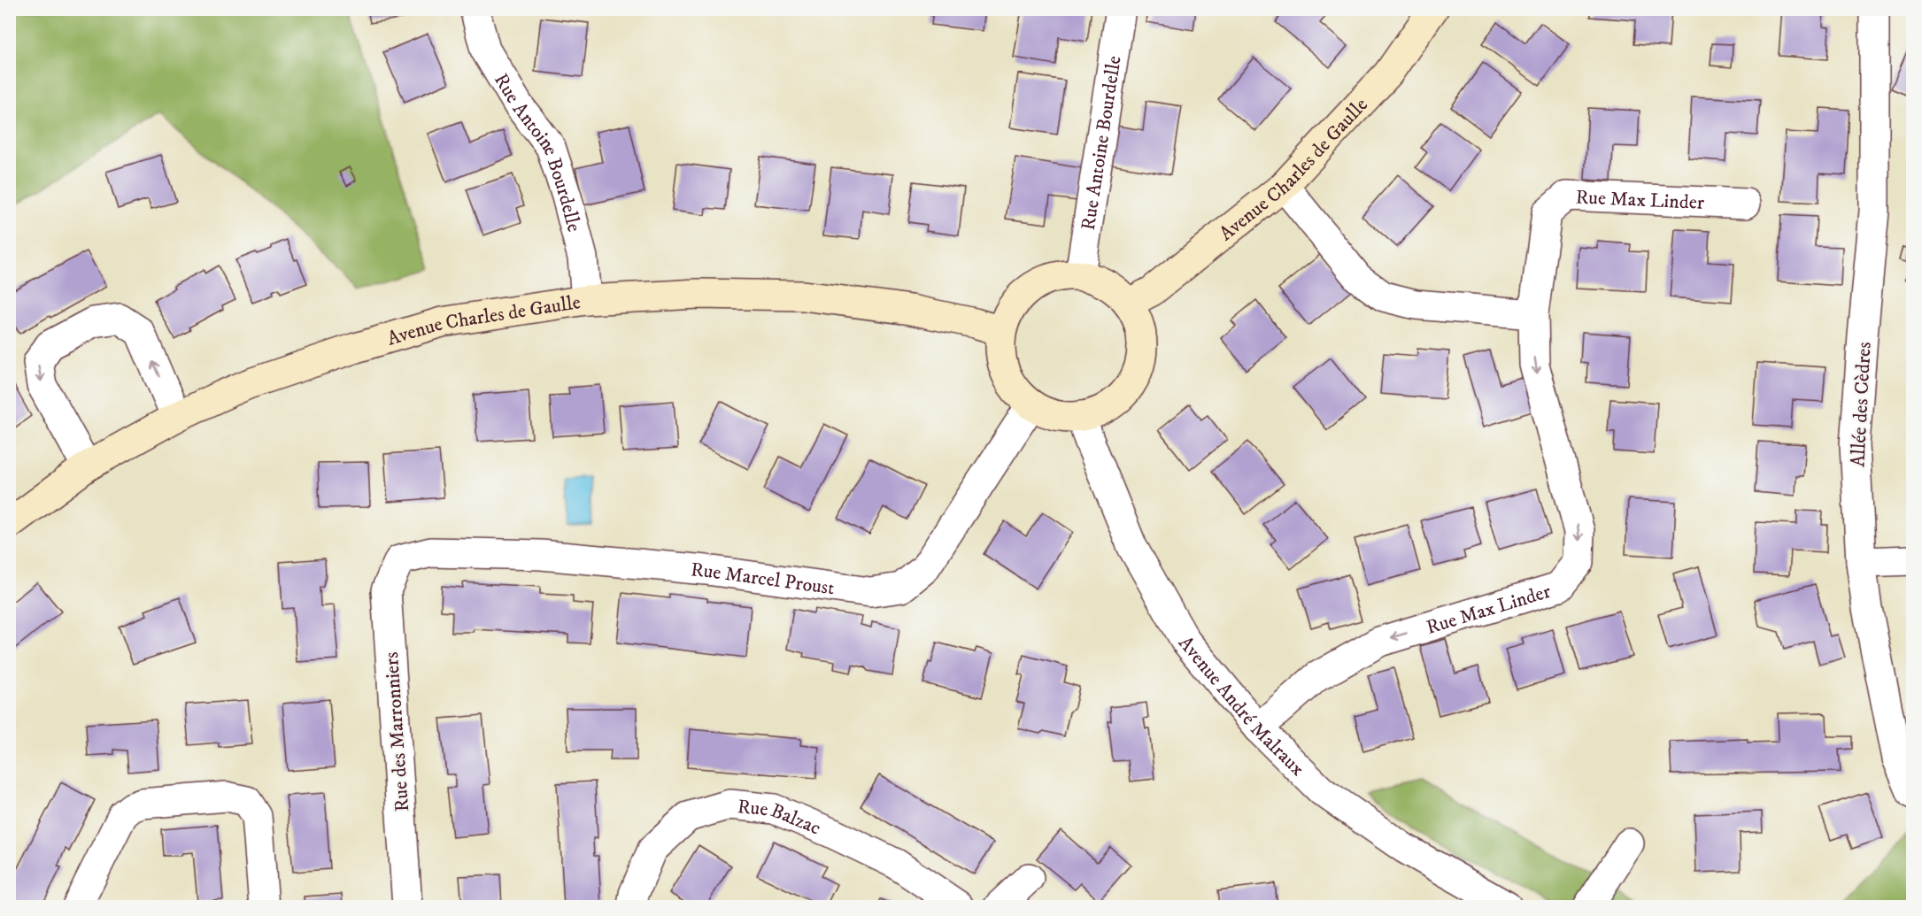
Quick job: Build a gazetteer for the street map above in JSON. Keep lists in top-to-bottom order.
{
  "streets": {
    "street": [
      "Rue Antoine Bourdelle",
      "Avenue Charles de Gaulle",
      "Rue Max Linder",
      "Allée des Cèdres",
      "Rue Marcel Proust",
      "Avenue André Malraux",
      "Rue des Marronniers",
      "Rue Balzac"
    ]
  },
  "crossings": [
    ["Rue Antoine Bourdelle", "Avenue Charles de Gaulle"],
    ["Rue Antoine Bourdelle", "Rue Marcel Proust"],
    ["Rue Antoine Bourdelle", "Avenue André Malraux"],
    ["Avenue Charles de Gaulle", "Rue Marcel Proust"],
    ["Avenue Charles de Gaulle", "Avenue André Malraux"],
    ["Rue Max Linder", "Avenue André Malraux"],
    ["Rue Marcel Proust", "Avenue André Malraux"],
    ["Rue Marcel Proust", "Rue des Marronniers"]
  ]
}
